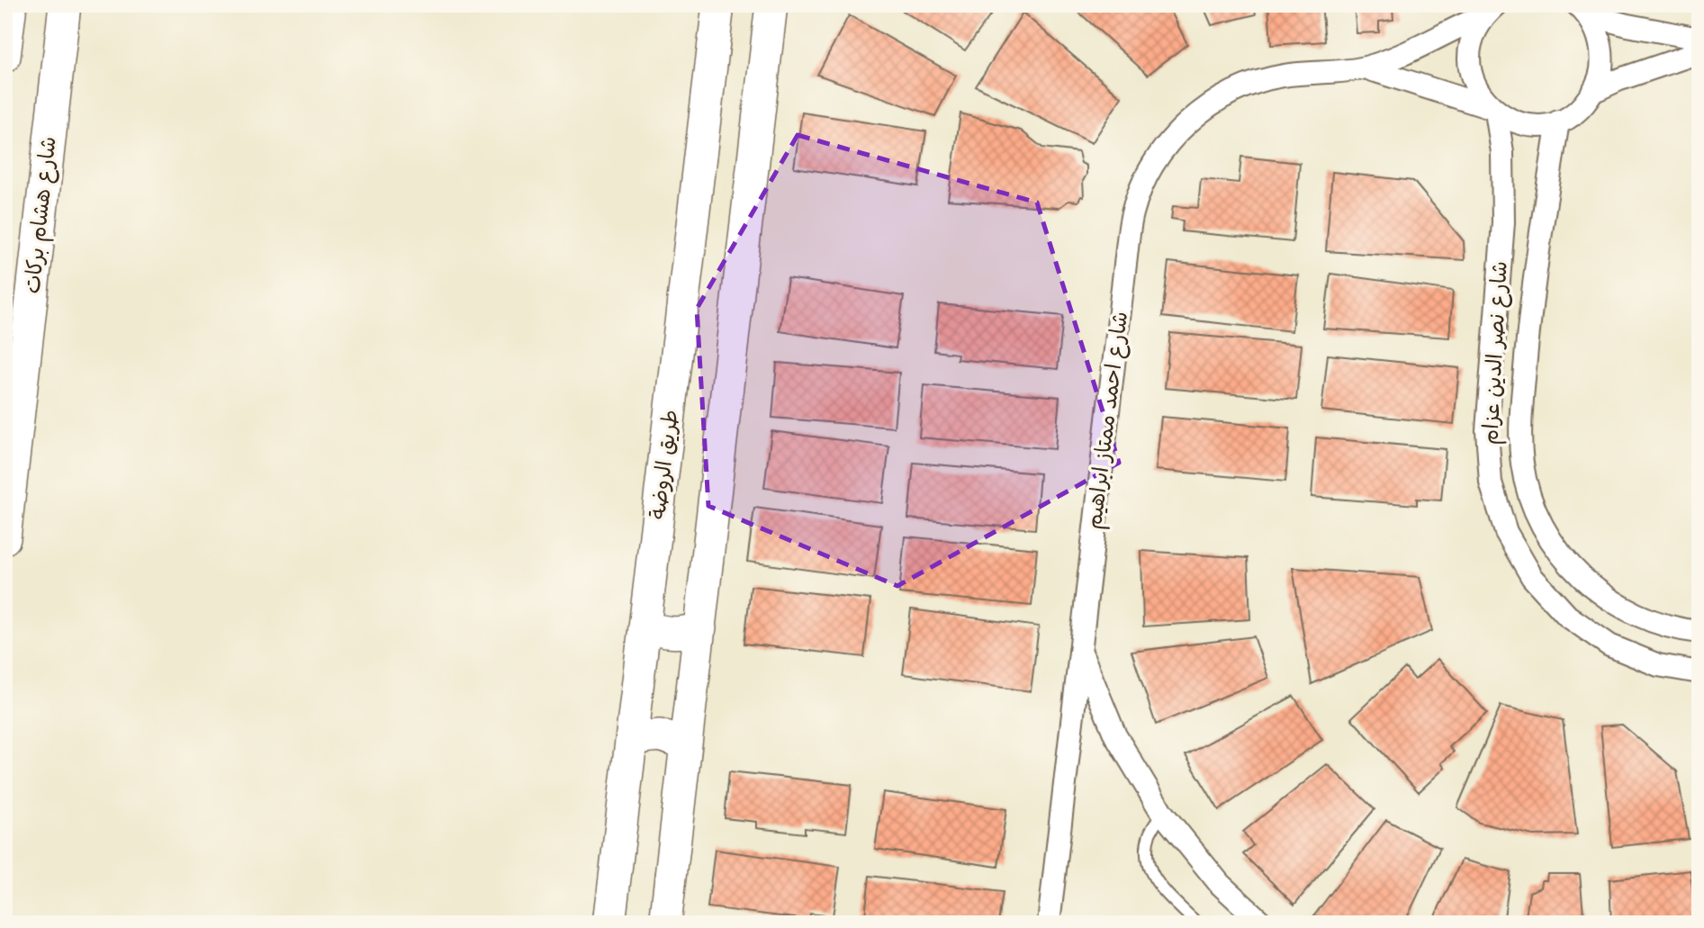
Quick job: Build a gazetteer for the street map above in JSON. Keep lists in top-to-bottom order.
{
  "streets": {
    "street": [
      "شارع هشام بركات",
      "شارع نصر الدين عزام",
      "شارع احمد ممتاز ابراهيم",
      "طريق الروضة"
    ]
  },
  "crossings": [
    ["شارع نصر الدين عزام", "شارع احمد ممتاز ابراهيم"]
  ]
}
